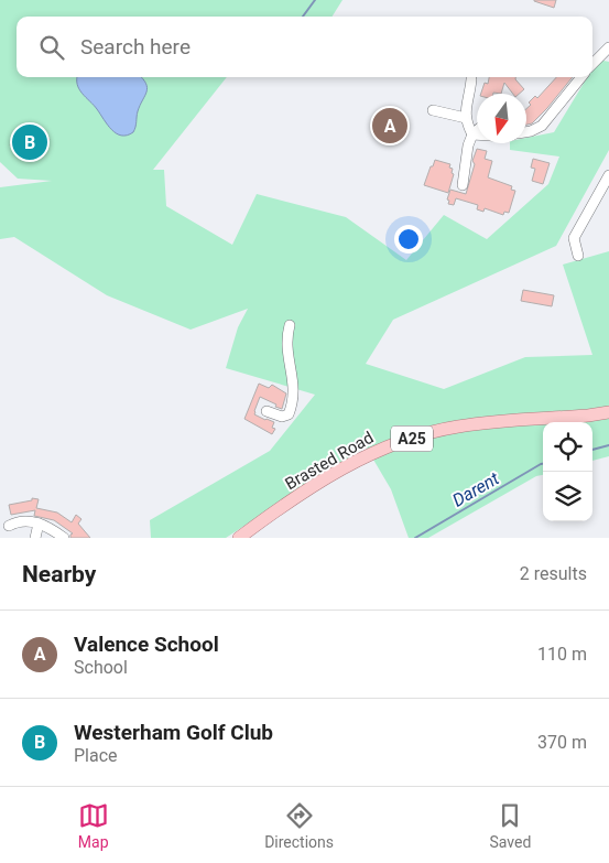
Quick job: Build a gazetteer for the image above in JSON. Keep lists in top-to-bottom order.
{
  "streets": {
    "main road": ["A25", "Brasted Road"]
  },
  "water": ["Darent"],
  "north": "bottom",
  "page": {
    "search": "Search here",
    "pins": ["A", "B"],
    "heading": ["Nearby", "2 results"],
    "list": [
      {
        "mark": "A",
        "name": "Valence School",
        "note": "School",
        "value": "110 m"
      },
      {
        "mark": "B",
        "name": "Westerham Golf Club",
        "note": "Place",
        "value": "370 m"
      }
    ],
    "nav": ["Map", "Directions", "Saved"]
  }
}
